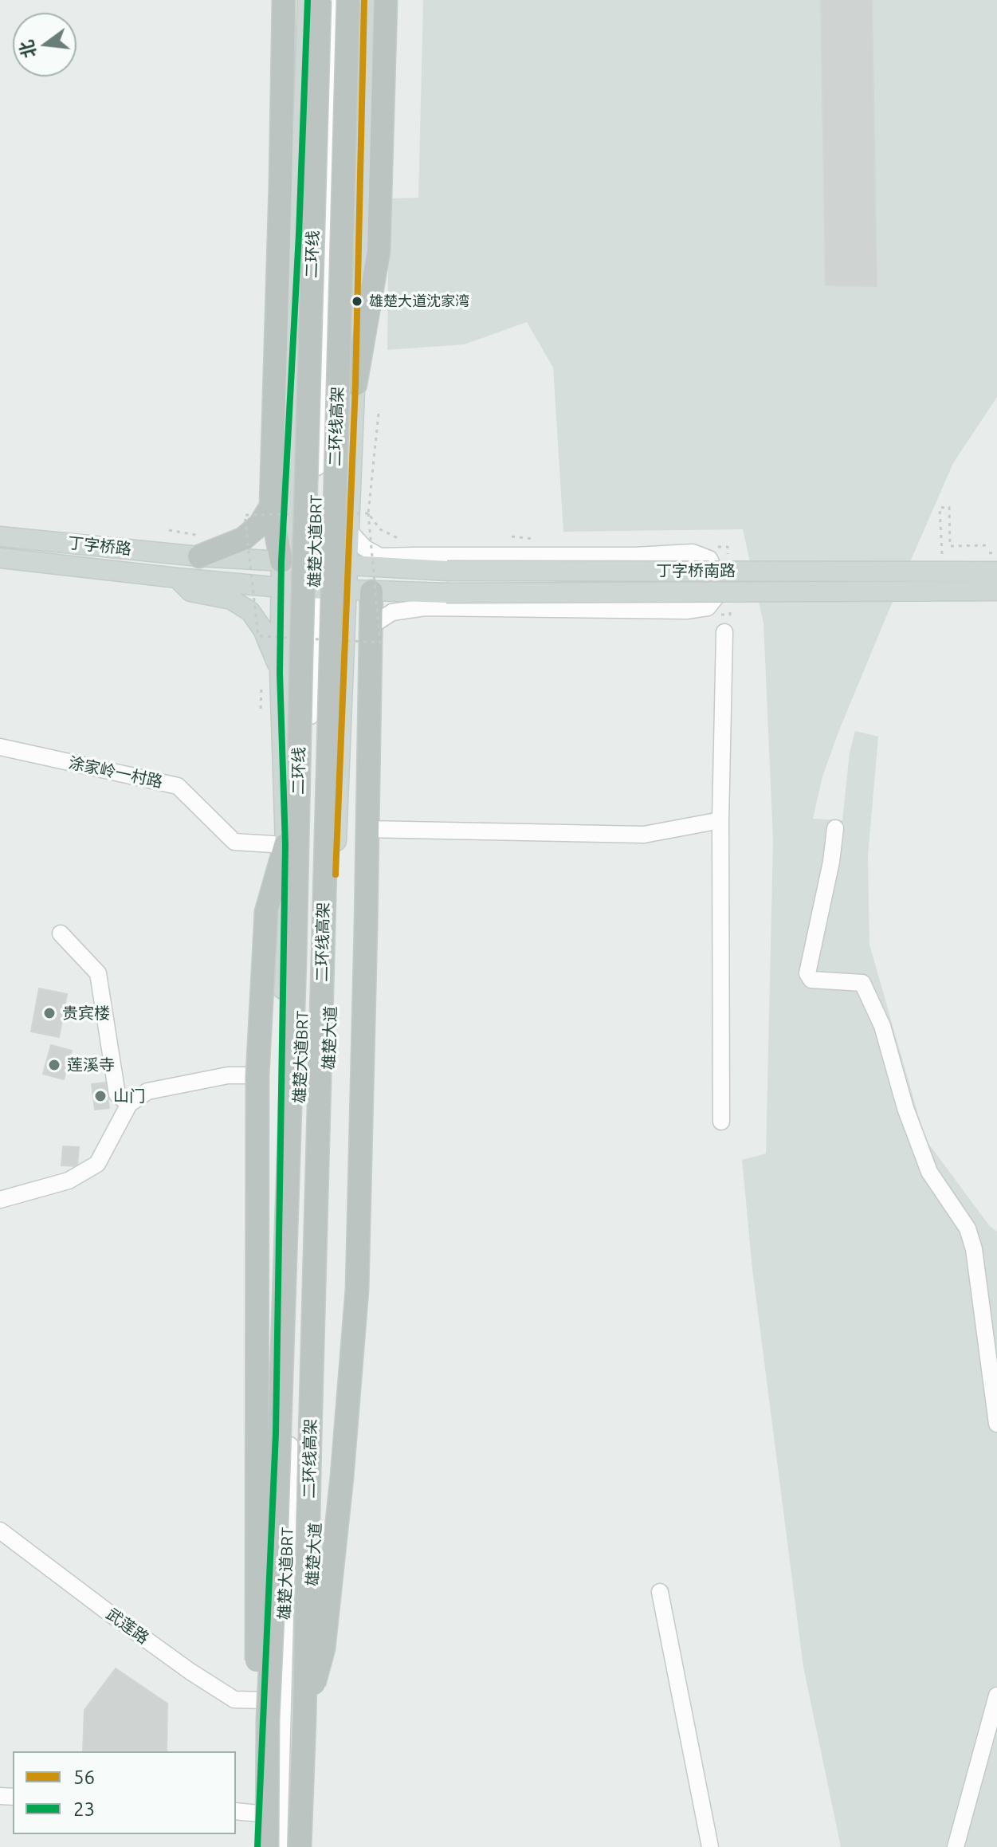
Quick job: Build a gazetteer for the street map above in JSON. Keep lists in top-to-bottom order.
{
  "streets": {
    "highway": ["二环线", "二环线高架"],
    "main road": ["丁字桥路", "丁字桥南路", "雄楚大道"],
    "street": ["雄楚大道BRT", "涂家岭一村路", "武莲路"]
  },
  "crossings": [
    ["二环线", "武莲路"],
    ["二环线高架", "雄楚大道"],
    ["雄楚大道BRT", "丁字桥南路"],
    ["丁字桥路", "丁字桥南路"],
    ["丁字桥南路", "雄楚大道"]
  ],
  "places": [
    "雄楚大道沈家湾",
    "贵宾楼",
    "莲溪寺",
    "山门"
  ],
  "lines": ["transit line 56", "transit line 23"],
  "legend": ["56", "23"],
  "north": "left"
}
